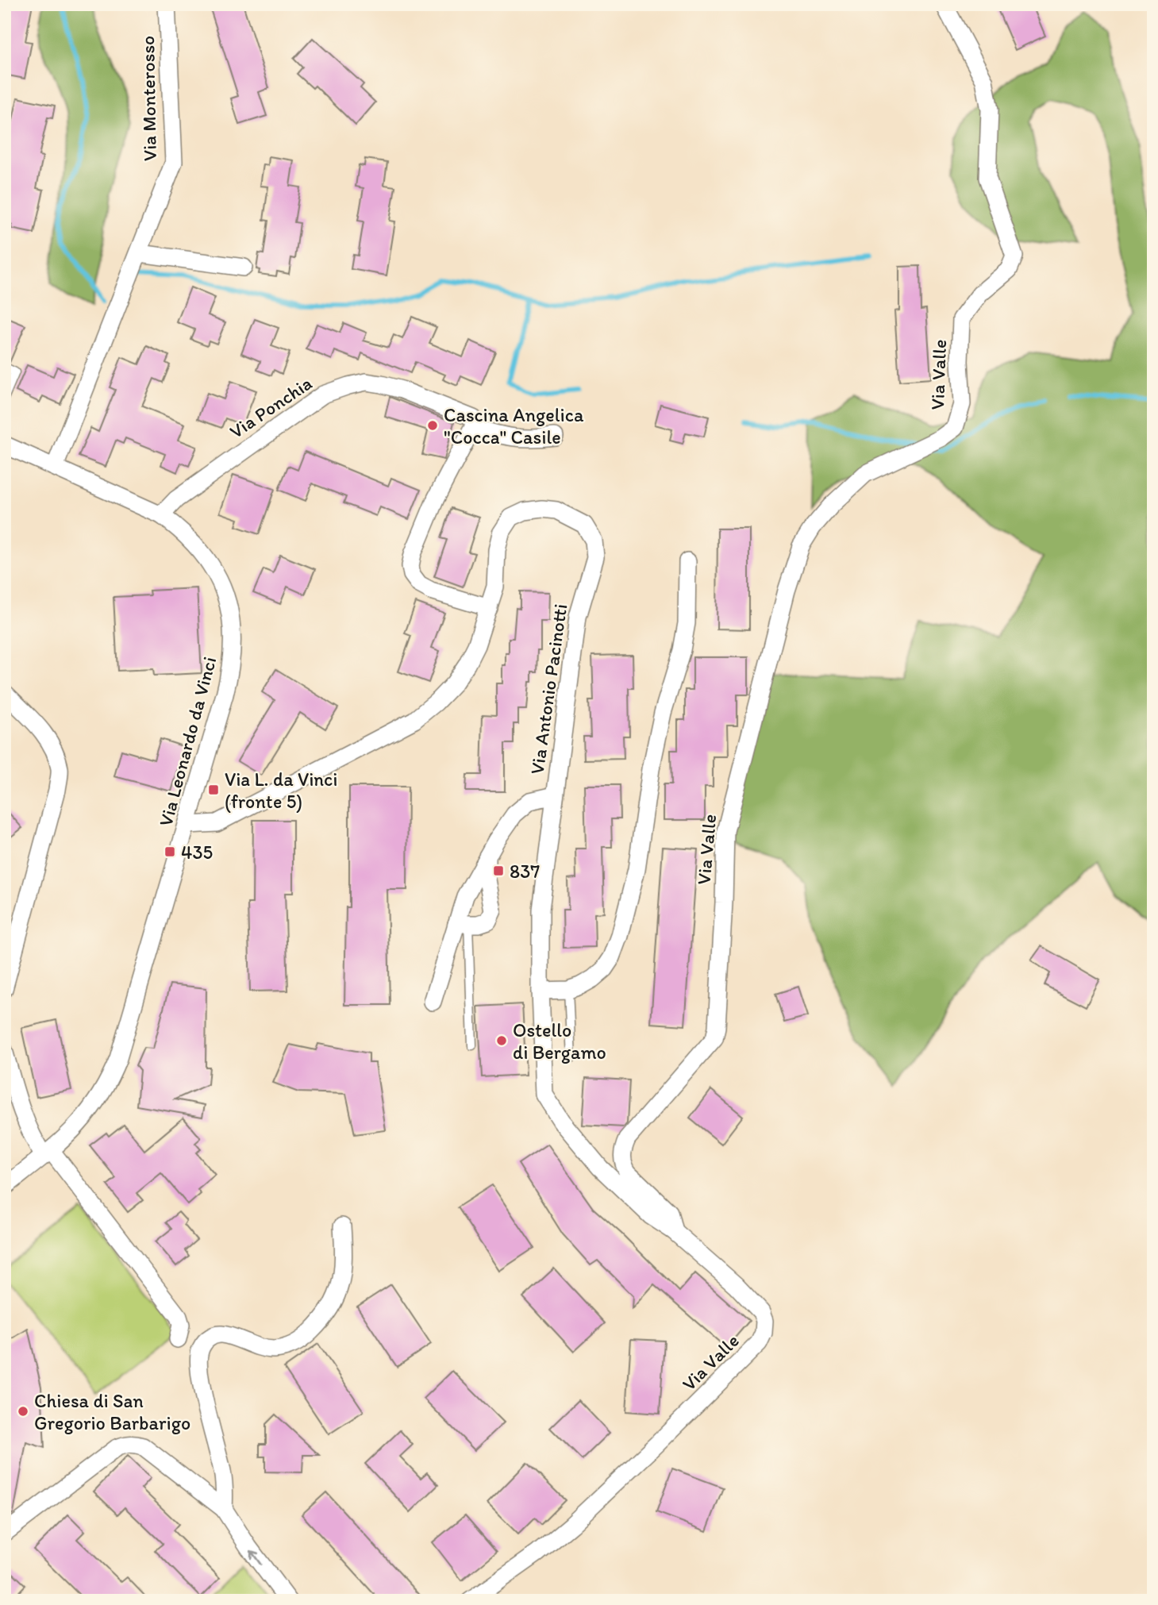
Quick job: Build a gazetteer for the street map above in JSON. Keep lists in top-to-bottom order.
{
  "streets": {
    "street": [
      "Via Monterosso",
      "Via Valle",
      "Via Ponchia",
      "Via Antonio Pacinotti",
      "Via Leonardo da Vinci"
    ]
  },
  "crossings": [
    ["Via Monterosso", "Via Leonardo da Vinci"],
    ["Via Valle", "Via Antonio Pacinotti"],
    ["Via Ponchia", "Via Leonardo da Vinci"],
    ["Via Antonio Pacinotti", "Via Leonardo da Vinci"]
  ],
  "places": {
    "other": ["Cascina Angelica \"Cocca\" Casile", "Ostello di Bergamo", "Chiesa di San Gregorio Barbarigo"],
    "transit": ["Via L. da Vinci (fronte 5)", "435", "837"]
  }
}
